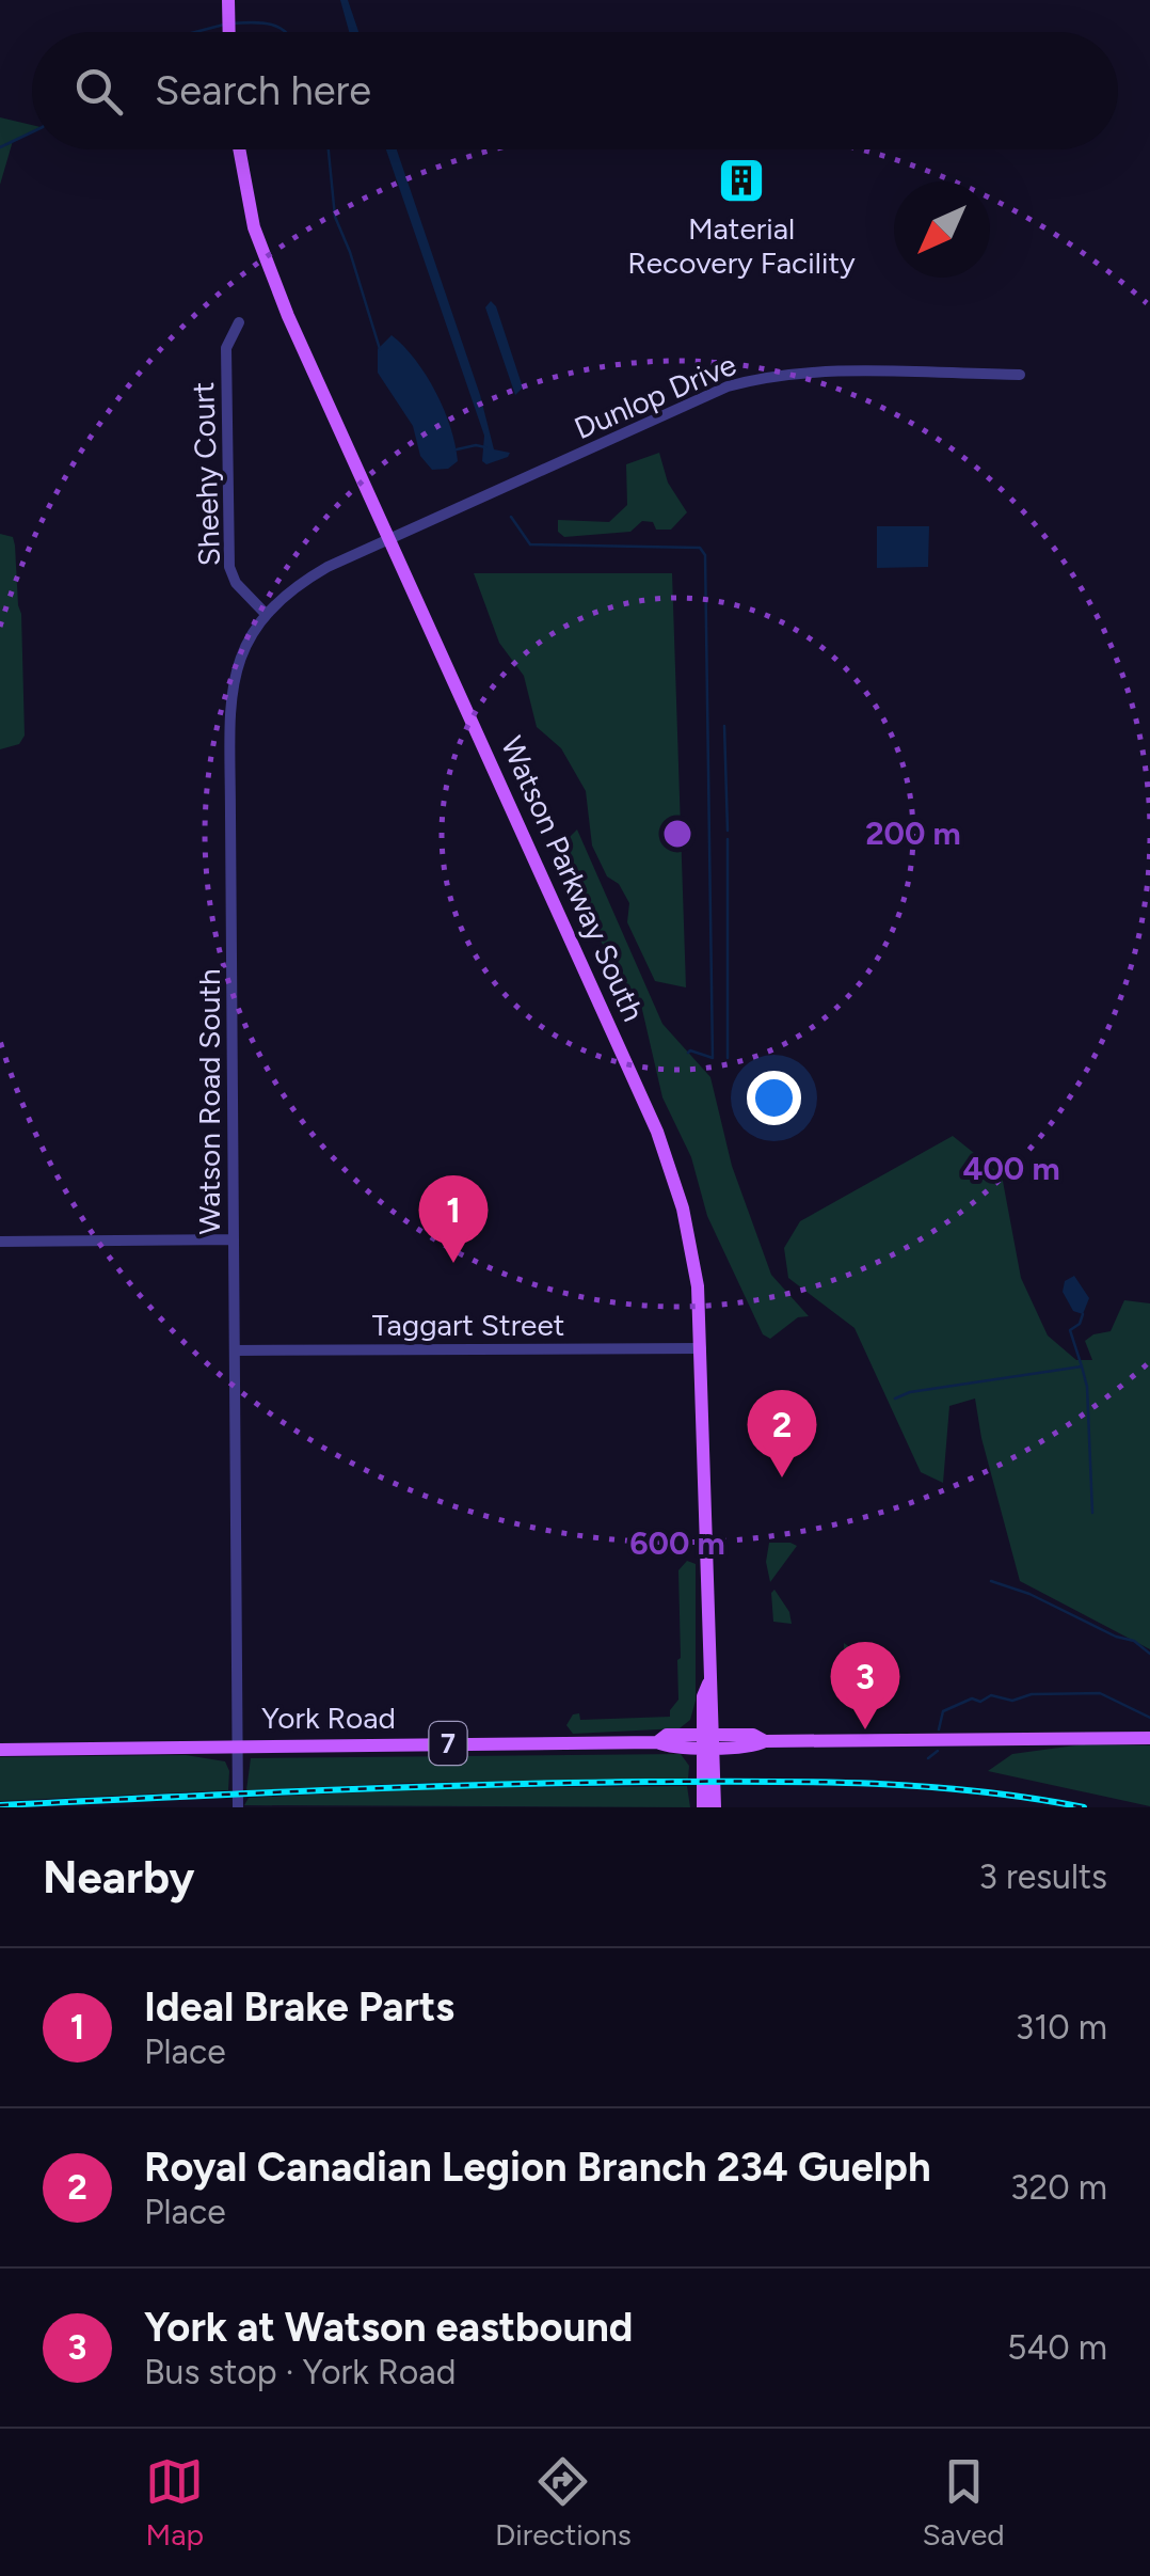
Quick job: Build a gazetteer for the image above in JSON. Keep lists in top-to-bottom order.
{
  "streets": {
    "main road": ["Watson Parkway South", "York Road", "7"],
    "street": [
      "Dunlop Drive",
      "Sheehy Court",
      "Watson Road South",
      "Taggart Street"
    ]
  },
  "crossings": [
    ["Dunlop Drive", "Watson Parkway South"],
    ["Dunlop Drive", "Watson Road South"],
    ["Sheehy Court", "Watson Road South"],
    ["Watson Parkway South", "Watson Road South"],
    ["Watson Parkway South", "Taggart Street"],
    ["Watson Parkway South", "York Road"],
    ["Watson Road South", "Taggart Street"],
    ["Watson Road South", "York Road"]
  ],
  "places": {
    "building": ["Material Recovery Facility"]
  },
  "north": "bottom left",
  "page": {
    "search": "Search here",
    "pins": ["1", "2", "3"],
    "heading": ["Nearby", "3 results"],
    "list": [
      {
        "mark": "1",
        "name": "Ideal Brake Parts",
        "note": "Place",
        "value": "310 m"
      },
      {
        "mark": "2",
        "name": "Royal Canadian Legion Branch 234 Guelph",
        "note": "Place",
        "value": "320 m"
      },
      {
        "mark": "3",
        "name": "York at Watson eastbound",
        "note": "Bus stop · York Road",
        "value": "540 m"
      }
    ],
    "nav": ["Map", "Directions", "Saved"]
  },
  "rings": ["200 m", "400 m", "600 m"]
}
